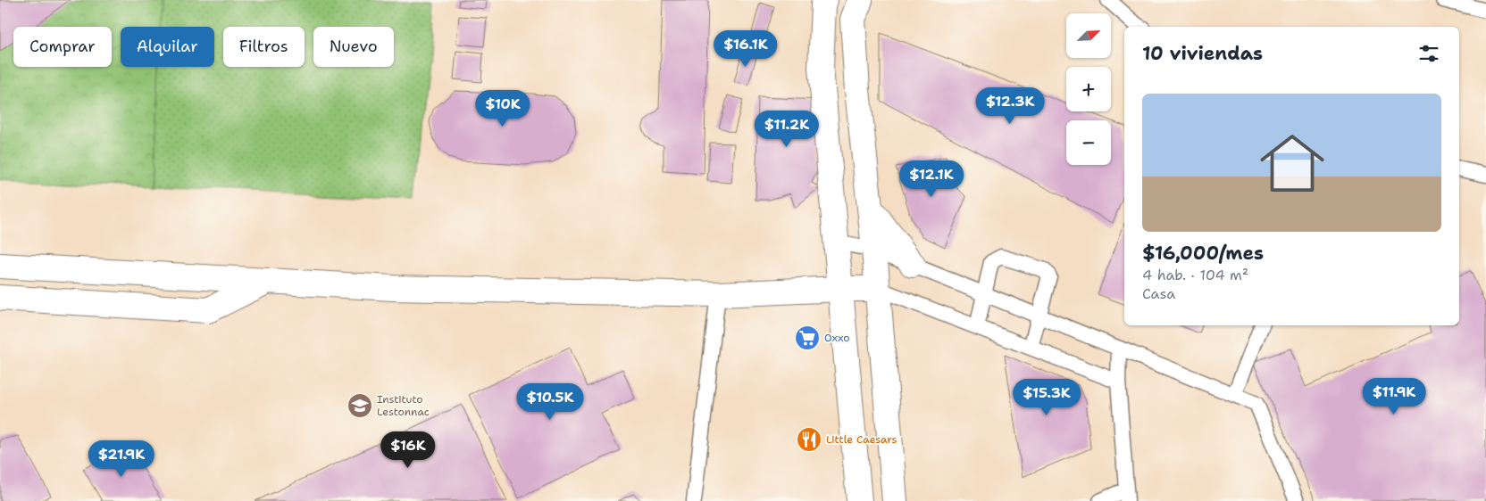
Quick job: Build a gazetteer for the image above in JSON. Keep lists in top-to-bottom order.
{
  "places": {
    "supermarket": ["Oxxo"],
    "school or university": ["Instituto Lestonnac"],
    "restaurant": ["Little Caesars"]
  },
  "north": "top right",
  "page": {
    "map_buttons": ["+", "−"],
    "chip": [
      "Comprar",
      "Alquilar",
      "Filtros",
      "Nuevo"
    ],
    "heading": "10 viviendas",
    "price": [
      "$16.1K",
      "$12.3K",
      "$10K",
      "$11.2K",
      "$12.1K",
      "$11.9K",
      "$15.3K",
      "$10.5K",
      "$16K",
      "$21.9K"
    ],
    "list": [
      {
        "name": "$16,000/mes",
        "note": "4 hab. · 104 m² · Casa"
      }
    ]
  }
}
